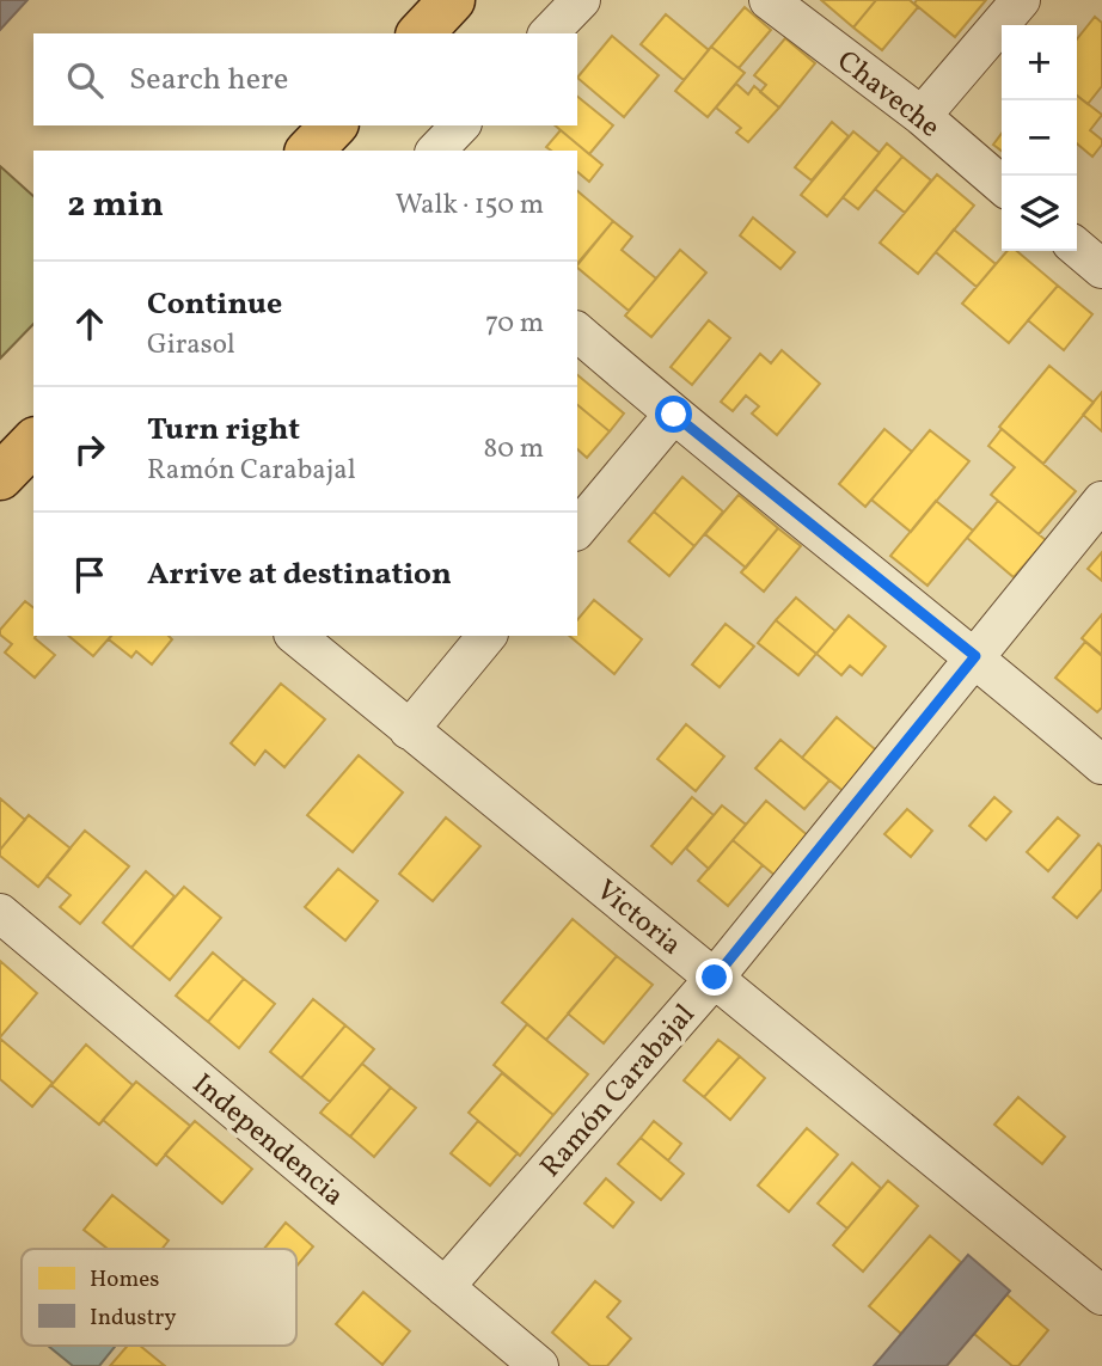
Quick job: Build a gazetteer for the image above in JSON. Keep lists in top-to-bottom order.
{
  "streets": {
    "street": [
      "Chaveche",
      "Victoria",
      "Ramón Carabajal",
      "Independencia"
    ]
  },
  "crossings": [
    ["Victoria", "Ramón Carabajal"],
    ["Ramón Carabajal", "Independencia"]
  ],
  "legend": ["Homes", "Industry"],
  "page": {
    "map_buttons": ["+", "−"],
    "search": "Search here",
    "heading": ["2 min", "Walk · 150 m"],
    "list": [
      ["Continue", "Girasol", "70 m"],
      ["Turn right", "Ramón Carabajal", "80 m"],
      "Arrive at destination"
    ]
  }
}
